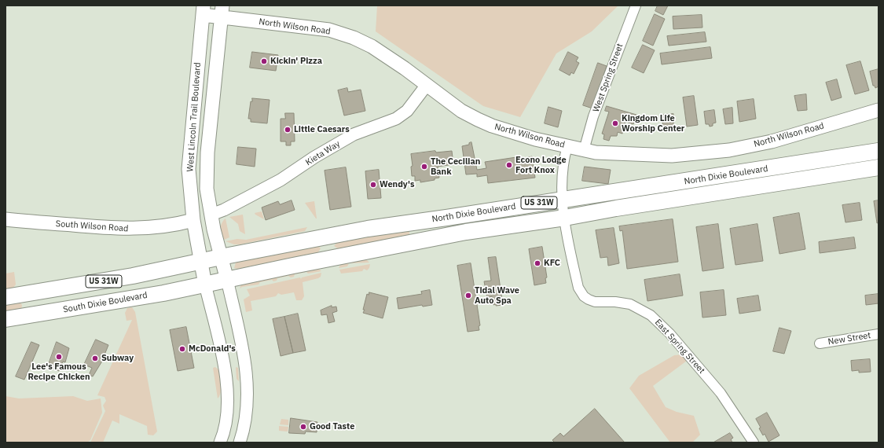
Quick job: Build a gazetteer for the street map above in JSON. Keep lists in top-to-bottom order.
{
  "streets": {
    "highway": ["North Dixie Boulevard", "US 31W", "South Dixie Boulevard"],
    "main road": ["North Wilson Road", "West Lincoln Trail Boulevard", "South Wilson Road"],
    "street": [
      "West Spring Street",
      "Kieta Way",
      "New Street",
      "East Spring Street"
    ]
  },
  "crossings": [
    ["North Wilson Road", "West Spring Street"],
    ["North Wilson Road", "West Lincoln Trail Boulevard"],
    ["North Wilson Road", "Kieta Way"],
    ["West Lincoln Trail Boulevard", "Kieta Way"],
    ["West Lincoln Trail Boulevard", "North Dixie Boulevard"],
    ["West Lincoln Trail Boulevard", "US 31W"],
    ["West Lincoln Trail Boulevard", "South Wilson Road"],
    ["West Lincoln Trail Boulevard", "South Dixie Boulevard"],
    ["North Dixie Boulevard", "US 31W"],
    ["North Dixie Boulevard", "South Dixie Boulevard"],
    ["North Dixie Boulevard", "East Spring Street"]
  ],
  "places": [
    "Kickin' Pizza",
    "Kingdom Life Worship Center",
    "Little Caesars",
    "Econo Lodge Fort Knox",
    "The Cecilian Bank",
    "Wendy's",
    "KFC",
    "Tidal Wave Auto Spa",
    "McDonald's",
    "Lee's Famous Recipe Chicken",
    "Subway",
    "Good Taste"
  ]
}
